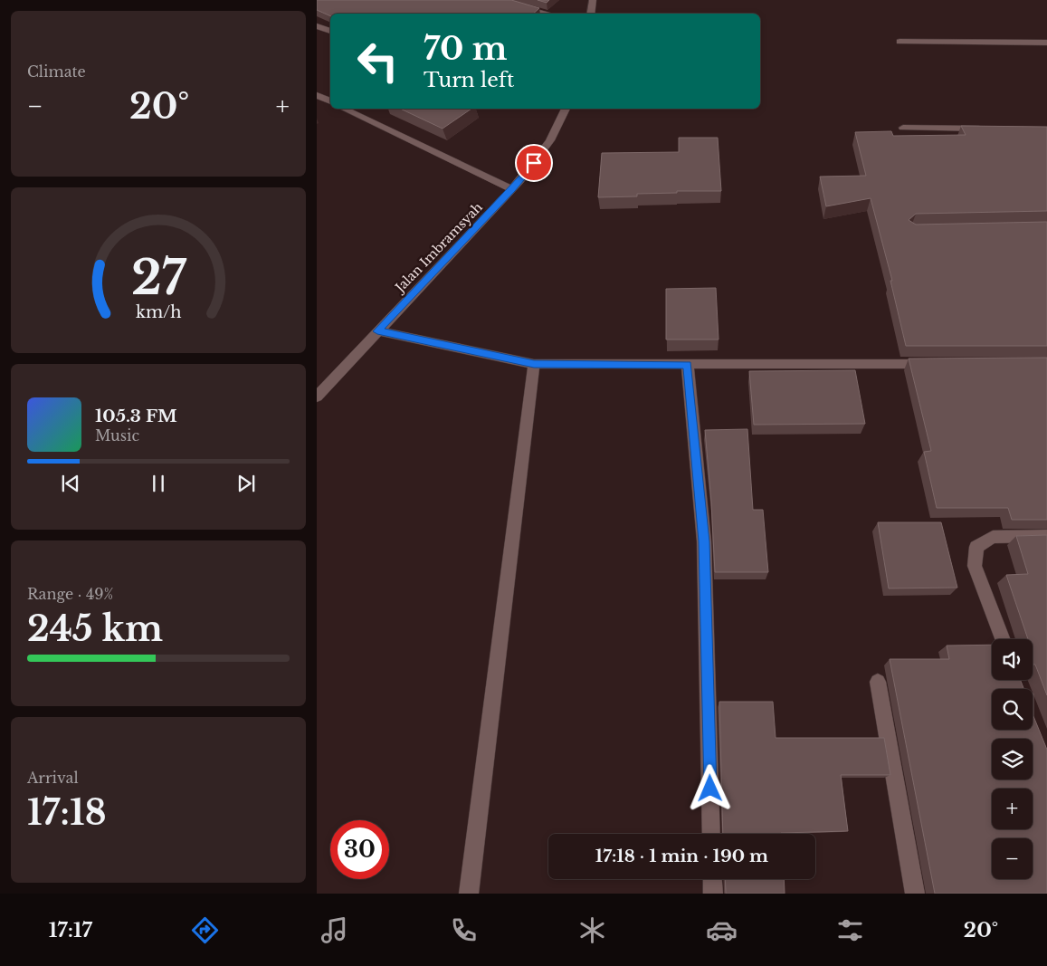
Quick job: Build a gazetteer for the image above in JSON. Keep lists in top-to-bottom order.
{
  "streets": {
    "street": ["Jalan Imbramsyah"]
  },
  "page": {
    "tile": [
      "Climate",
      ["Range · 49%", "245 km"],
      ["Arrival", "17:18"]
    ],
    "turn": ["70 m", "Turn left"],
    "heat": ["−", "20°", "+"],
    "song": ["105.3 FM", "Music"],
    "map_buttons": ["+", "−"],
    "limit": "30",
    "trip": "17:18 · 1 min · 190 m",
    "tabs": ["17:17", "20°"],
    "gauge": ["27", "km/h"]
  }
}
